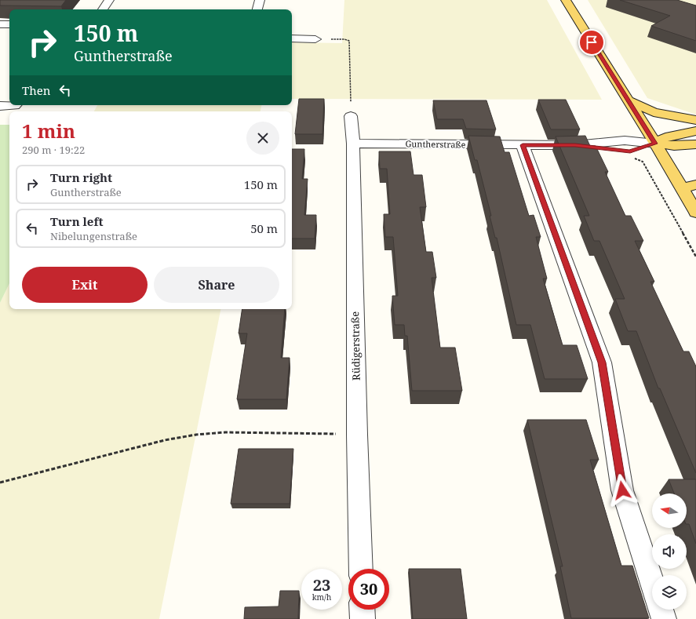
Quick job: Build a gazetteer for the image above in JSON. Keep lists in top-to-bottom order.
{
  "streets": {
    "street": ["Guntherstraße", "Rüdigerstraße"]
  },
  "crossings": [
    ["Guntherstraße", "Rüdigerstraße"]
  ],
  "north": "left",
  "page": {
    "turn": ["150 m", "Guntherstraße"],
    "then": "Then",
    "heading": ["1 min", "290 m · 19:22"],
    "list": [
      {
        "name": "Turn right",
        "note": "Guntherstraße",
        "value": "150 m"
      },
      {
        "name": "Turn left",
        "note": "Nibelungenstraße",
        "value": "50 m"
      }
    ],
    "buttons": ["Exit", "Share"],
    "speed": "23 km/h",
    "limit": "30"
  }
}
